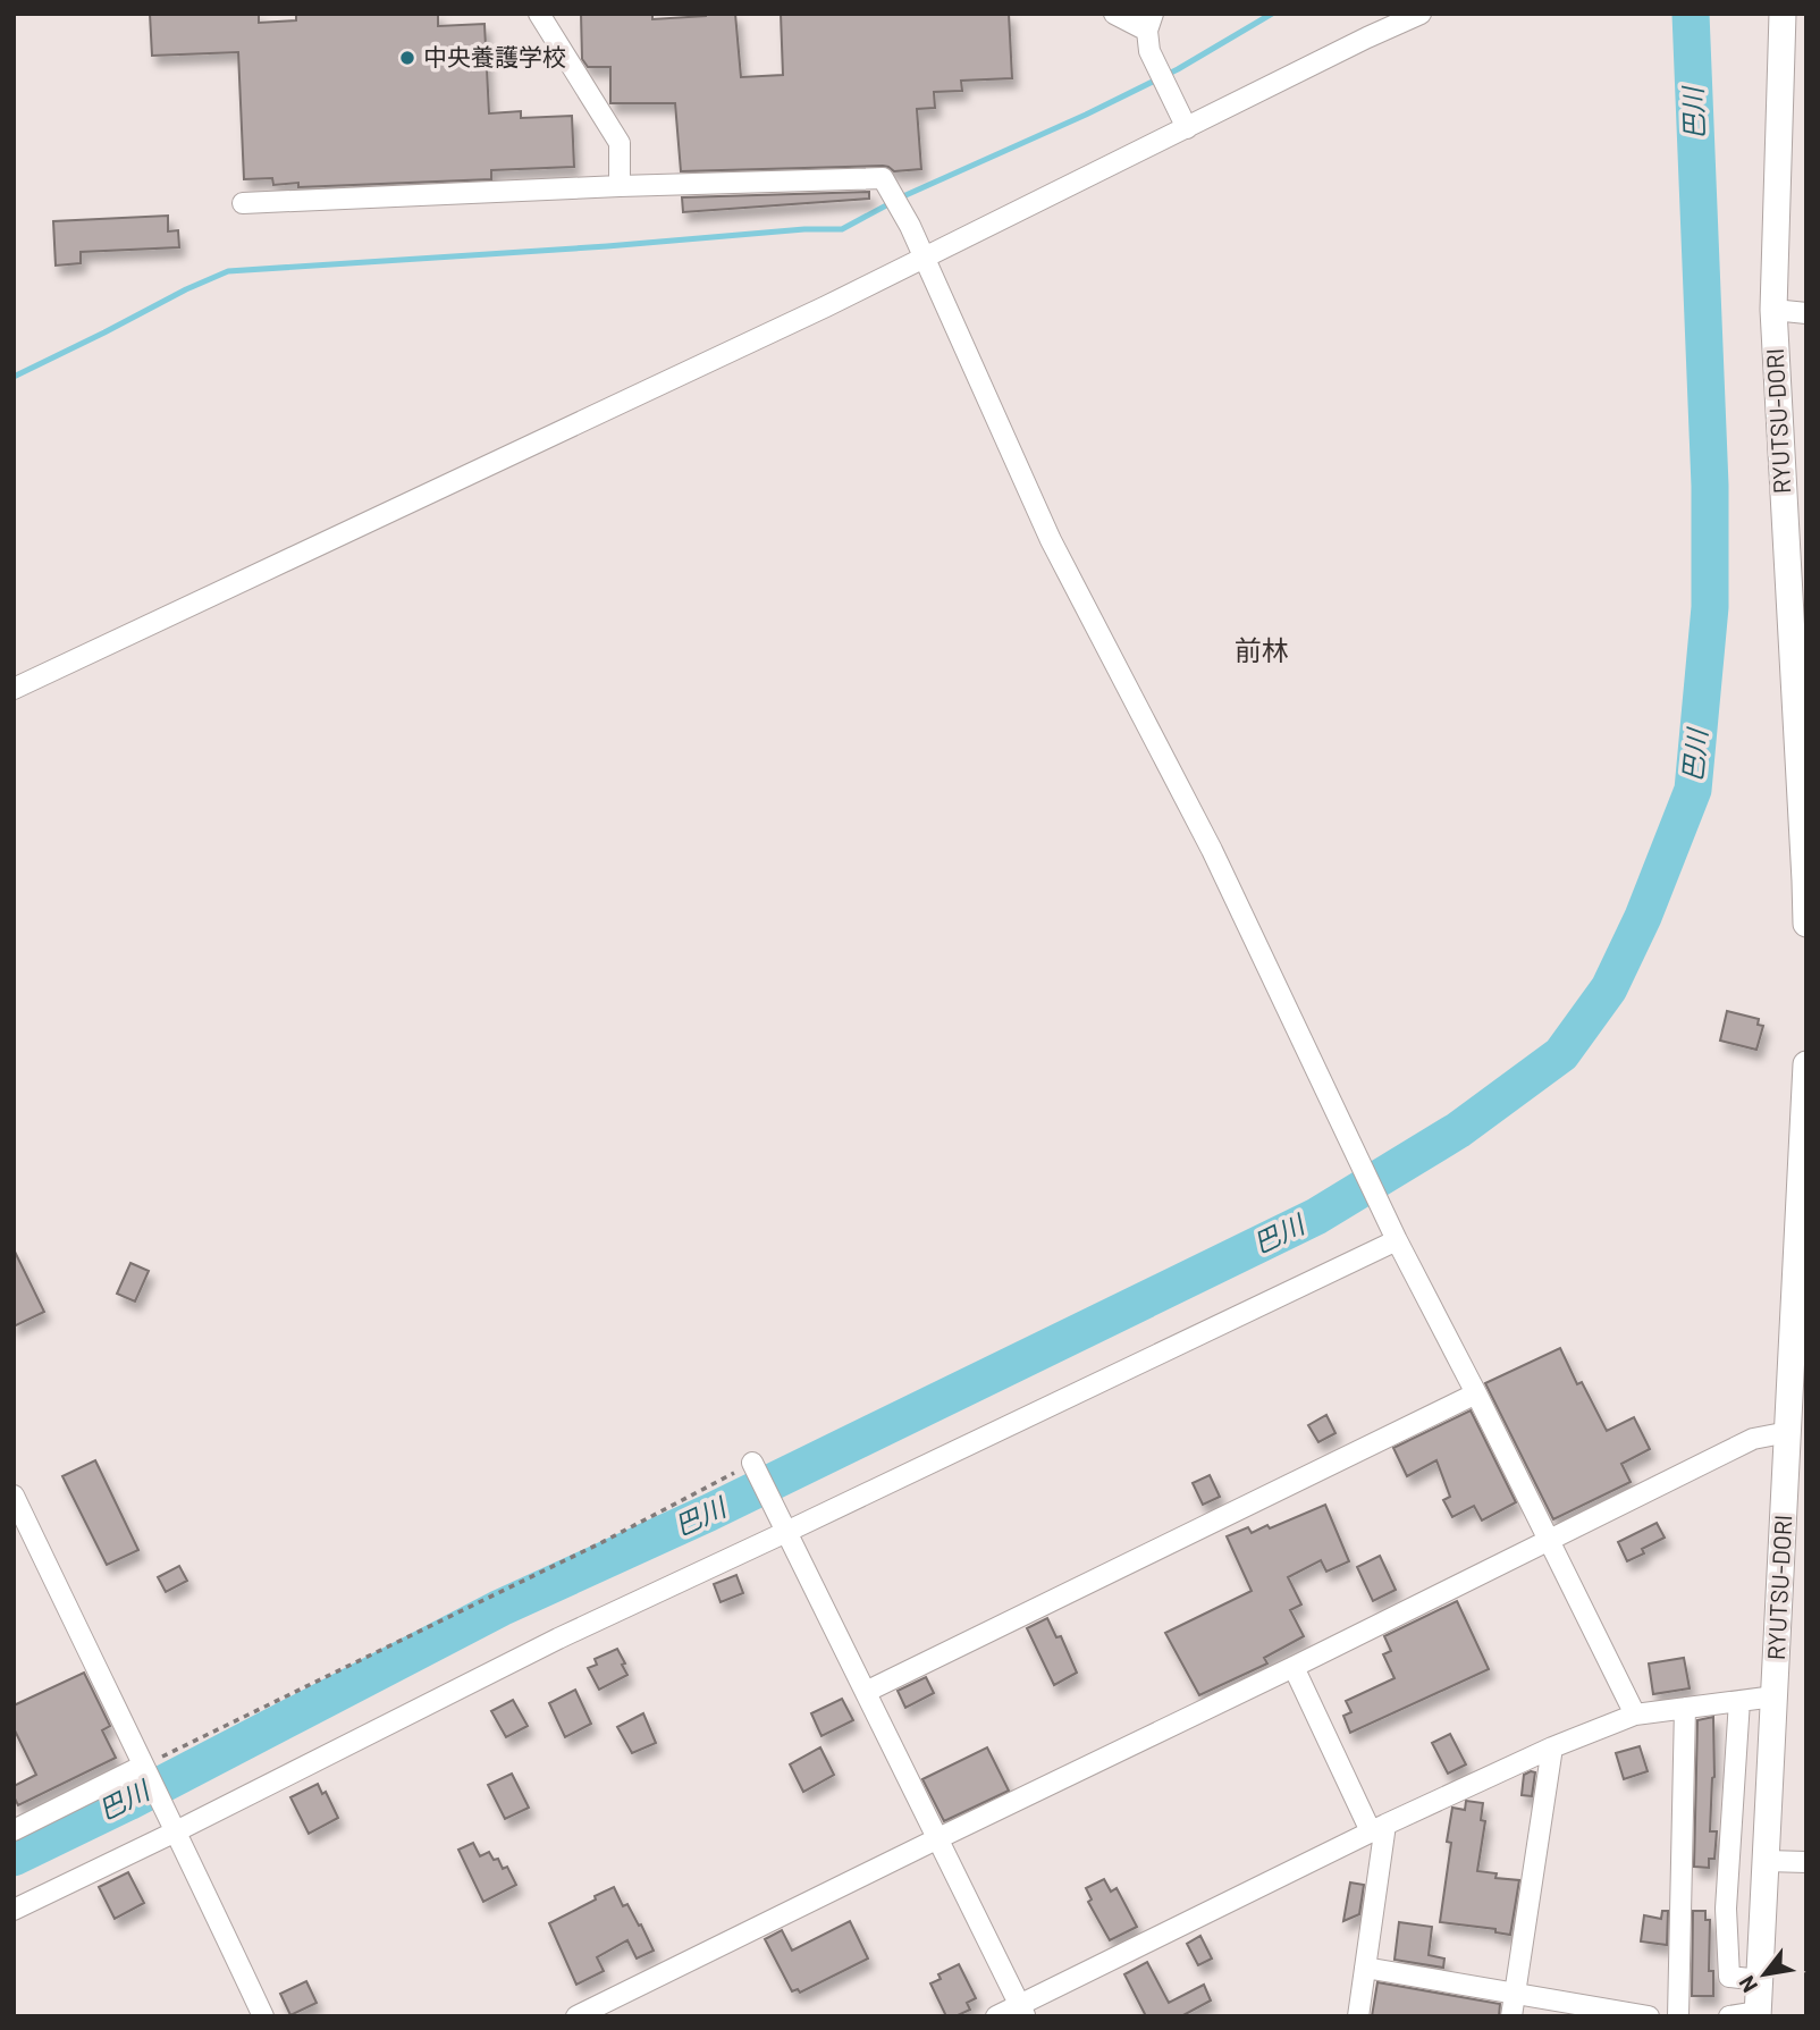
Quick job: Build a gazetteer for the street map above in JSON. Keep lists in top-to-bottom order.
{
  "streets": {
    "main road": ["RYUTSU-DORI"]
  },
  "districts": ["前林"],
  "water": ["巴川"],
  "places": ["中央養護学校"],
  "north": "bottom left"
}
